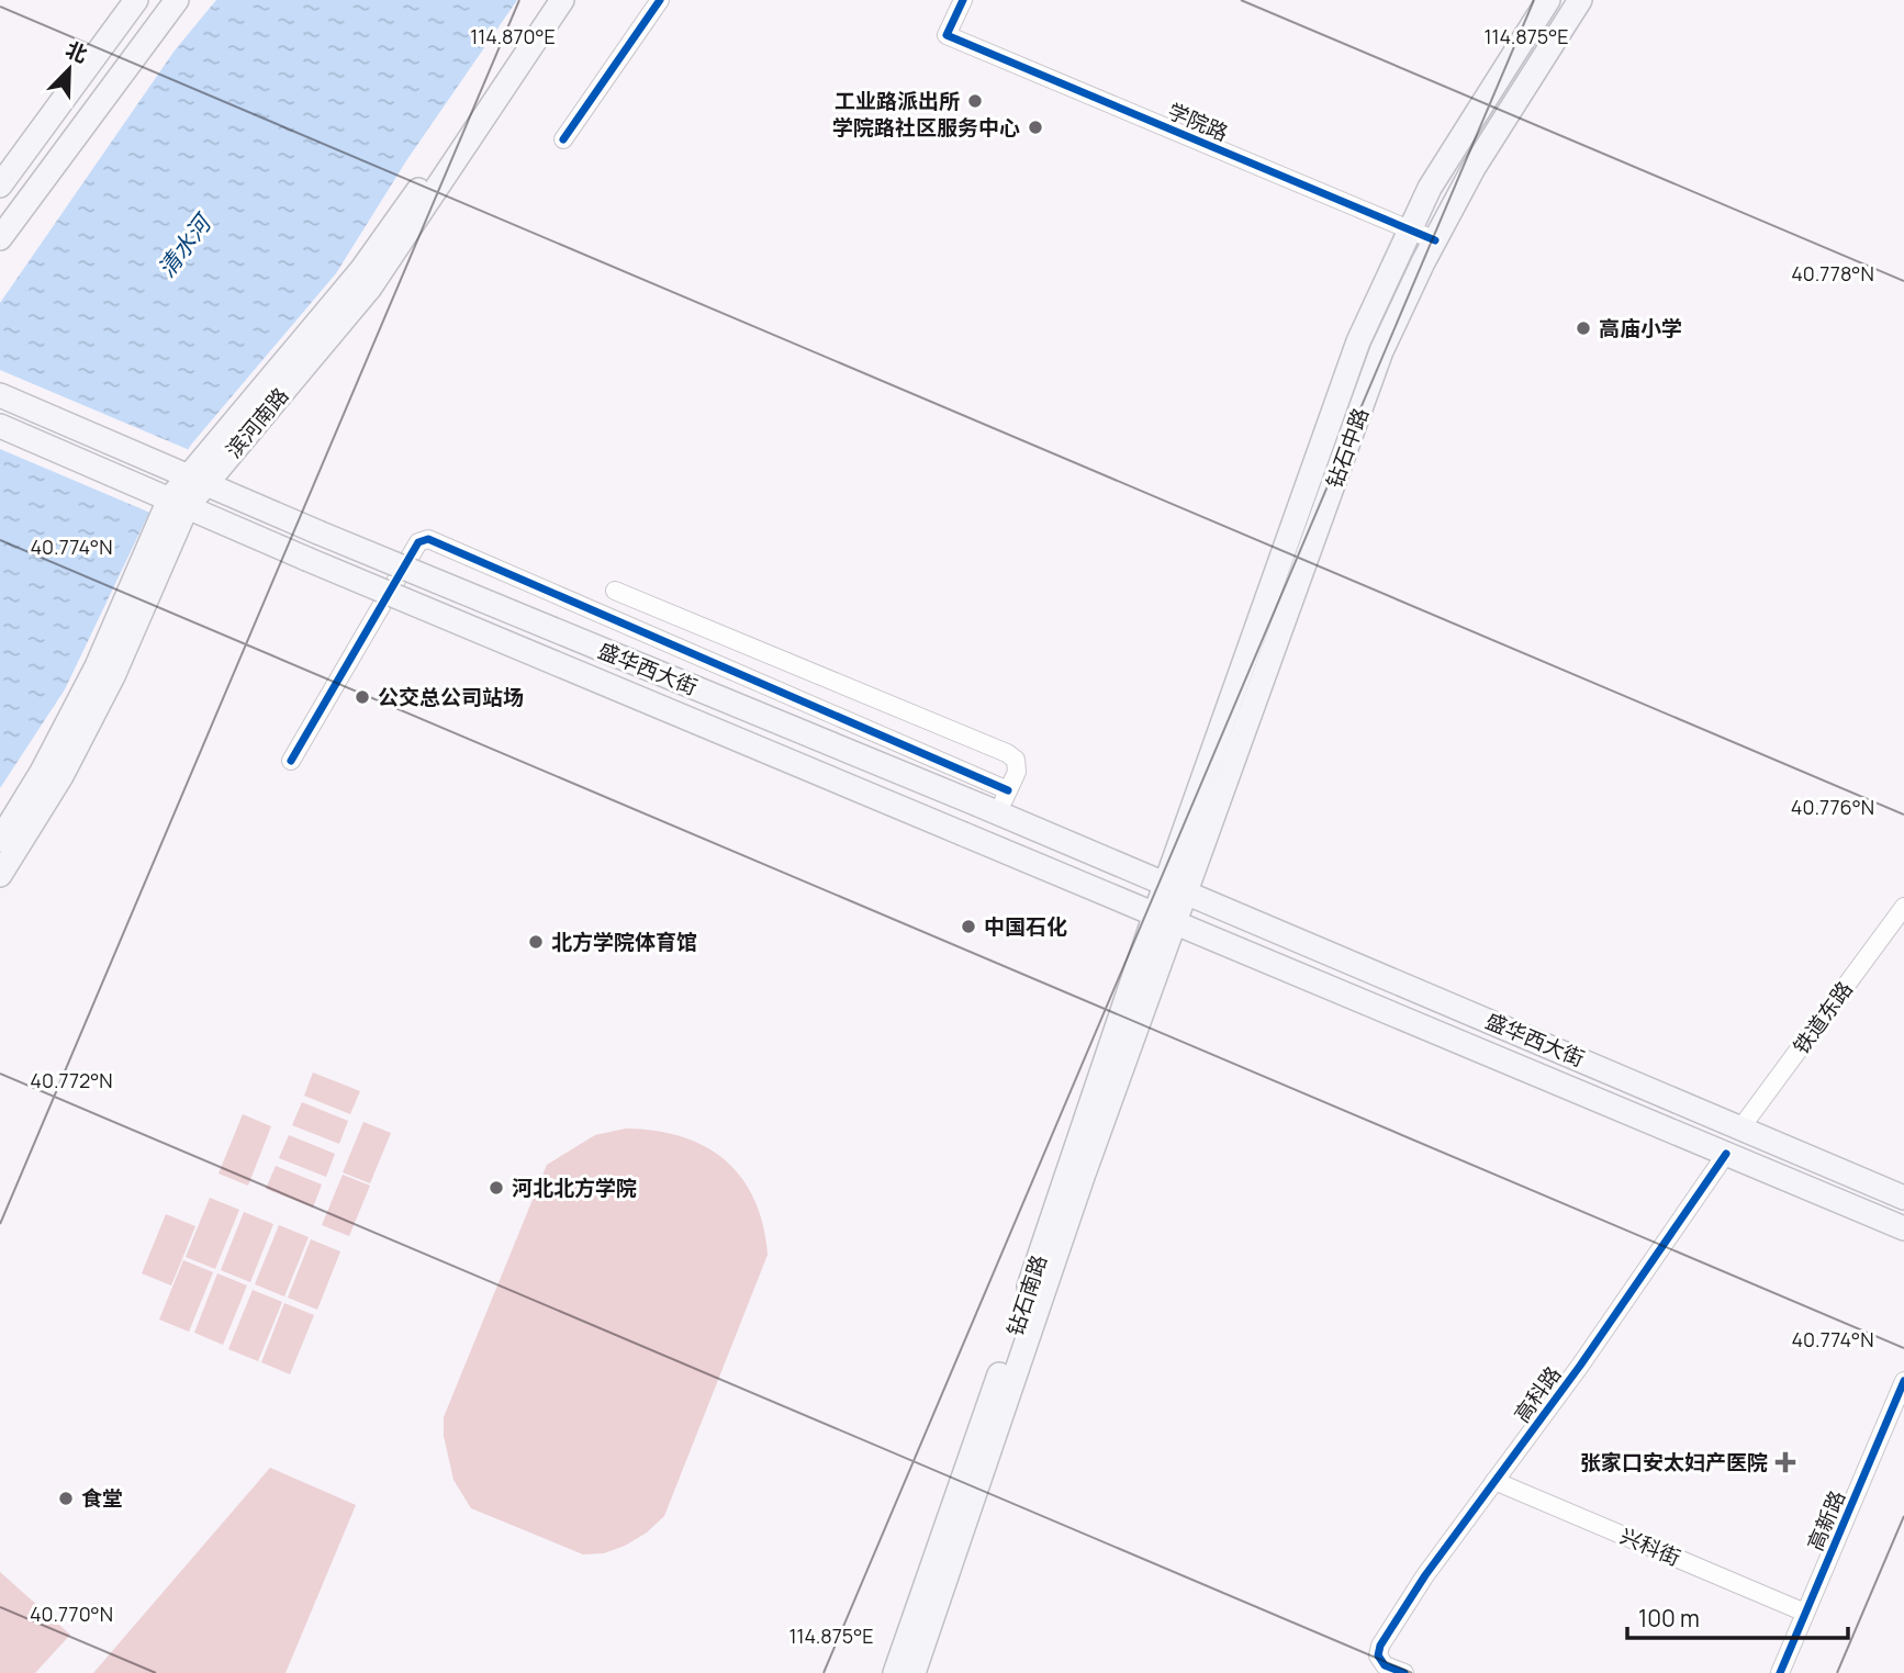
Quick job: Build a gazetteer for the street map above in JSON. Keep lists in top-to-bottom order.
{
  "streets": {
    "main road": [
      "滨河南路",
      "钻石中路",
      "盛华西大街",
      "钻石南路"
    ],
    "street": [
      "学院路",
      "铁道东路",
      "高科路",
      "高新路",
      "兴科街"
    ]
  },
  "crossings": [
    ["学院路", "钻石中路"],
    ["滨河南路", "盛华西大街"],
    ["钻石中路", "盛华西大街"],
    ["钻石中路", "钻石南路"],
    ["盛华西大街", "铁道东路"],
    ["盛华西大街", "钻石南路"],
    ["盛华西大街", "高科路"],
    ["高科路", "兴科街"],
    ["高新路", "兴科街"]
  ],
  "water": ["清水河"],
  "places": {
    "other": [
      "工业路派出所",
      "学院路社区服务中心",
      "高庙小学",
      "公交总公司站场",
      "中国石化",
      "北方学院体育馆",
      "河北北方学院",
      "食堂"
    ],
    "health": ["张家口安太妇产医院"]
  },
  "scale_bar": "100 m",
  "north": "top right",
  "coordinates": [
    "114.870°E",
    "114.875°E",
    "40.778°N",
    "40.774°N",
    "40.776°N",
    "40.772°N",
    "40.770°N"
  ]
}
